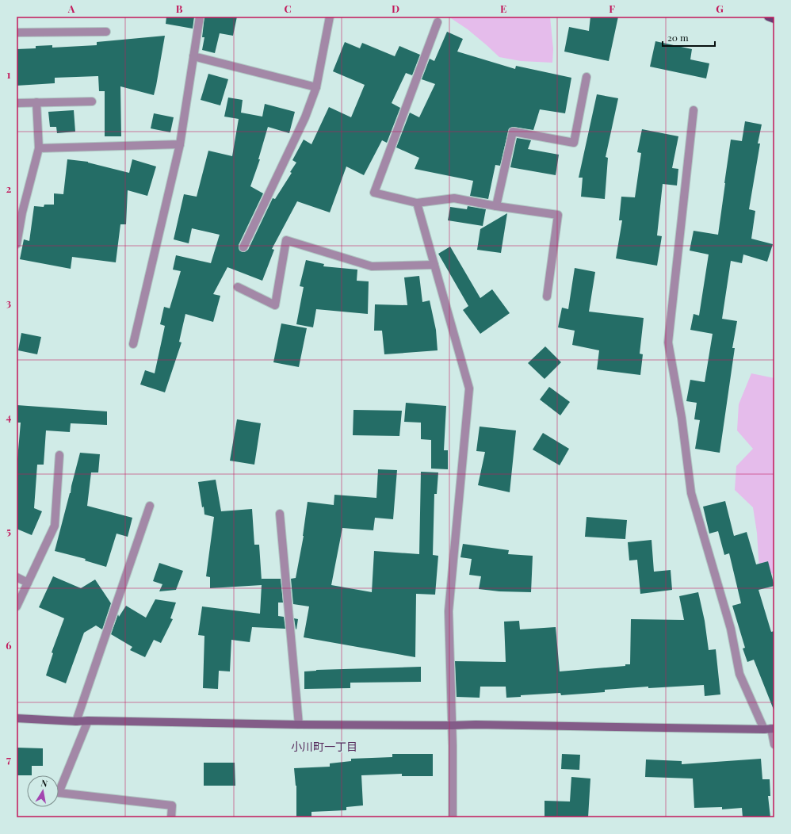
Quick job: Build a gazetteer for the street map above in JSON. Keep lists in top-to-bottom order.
{
  "districts": ["小川町一丁目"],
  "scale_bar": "20 m",
  "north": "top",
  "grid": {
    "columns": [
      "A",
      "B",
      "C",
      "D",
      "E",
      "F",
      "G"
    ],
    "rows": [
      "1",
      "2",
      "3",
      "4",
      "5",
      "6",
      "7"
    ]
  }
}
